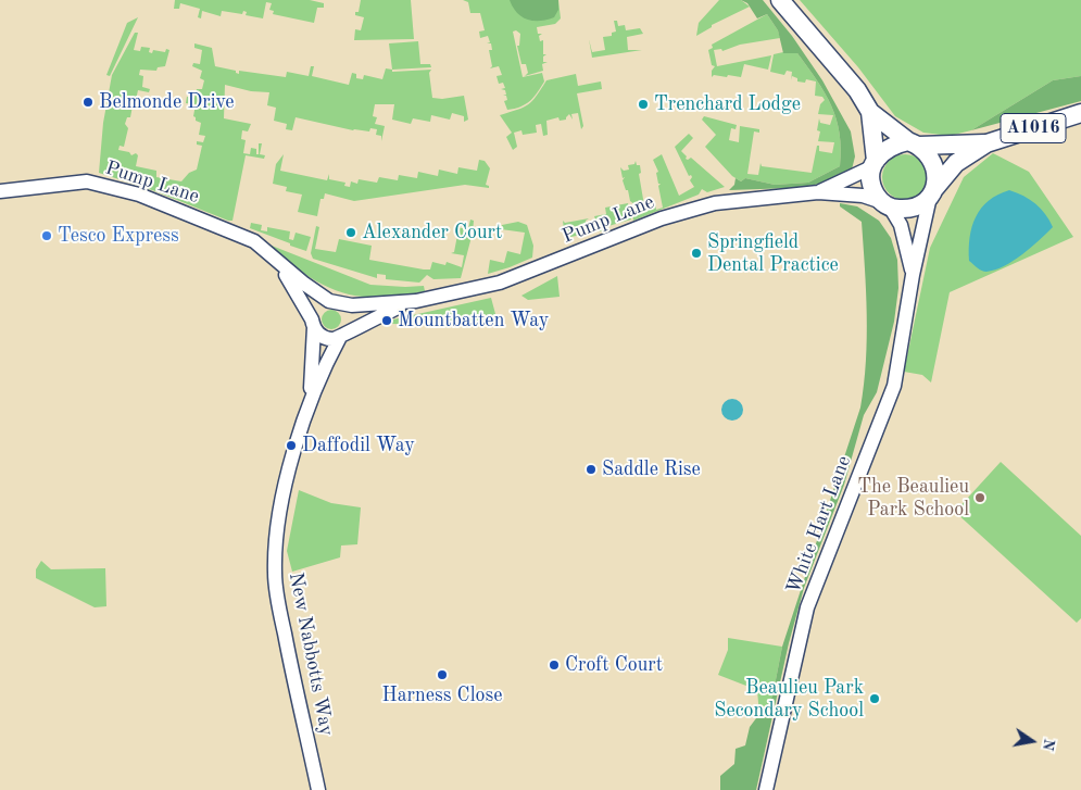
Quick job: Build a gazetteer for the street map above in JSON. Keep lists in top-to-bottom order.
{
  "streets": {
    "main road": ["A1016"],
    "street": ["Pump Lane", "White Hart Lane", "New Nabbotts Way"]
  },
  "crossings": [
    ["A1016", "Pump Lane"],
    ["A1016", "White Hart Lane"],
    ["Pump Lane", "White Hart Lane"],
    ["Pump Lane", "New Nabbotts Way"]
  ],
  "places": [
    "Belmonde Drive",
    "Trenchard Lodge",
    "Alexander Court",
    "Tesco Express",
    "Springfield Dental Practice",
    "Mountbatten Way",
    "Daffodil Way",
    "Saddle Rise",
    "The Beaulieu Park School",
    "Croft Court",
    "Harness Close",
    "Beaulieu Park Secondary School"
  ],
  "north": "right"
}
